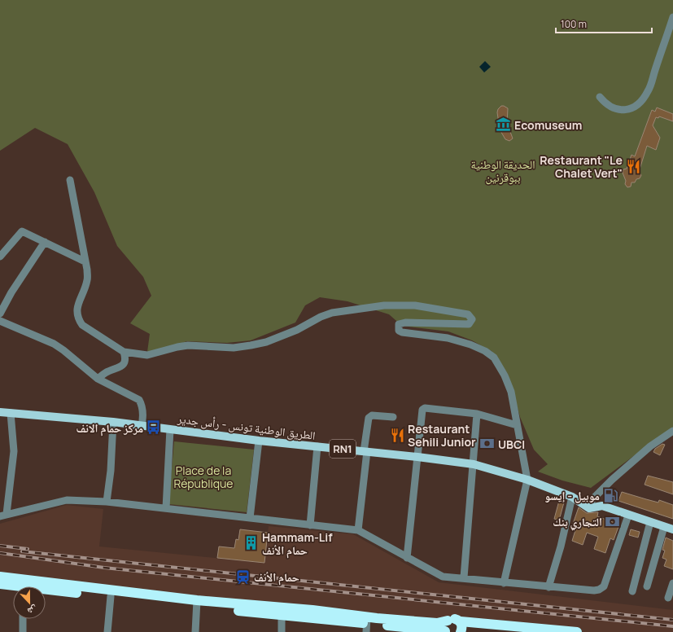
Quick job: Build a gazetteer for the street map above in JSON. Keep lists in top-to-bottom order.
{
  "streets": {
    "main road": ["الطريق الوطنية تونس - رأس جدير", "RN1"]
  },
  "parks": ["الحديقة الوطنية ببوقرنين", "Place de la République"],
  "places": {
    "museum": ["Ecomuseum"],
    "restaurant": ["Restaurant \"Le Chalet Vert\"", "Restaurant Sehili Junior"],
    "bus stop": ["مركز حمام الانف"],
    "bank": ["UBCI", "التجاري بنك"],
    "fuel station": ["موبيل - إيسو"],
    "building": ["Hammam-Lif حمام الأنف"],
    "station": ["حمام الأنف"]
  },
  "scale_bar": "100 m",
  "north": "bottom"
}
